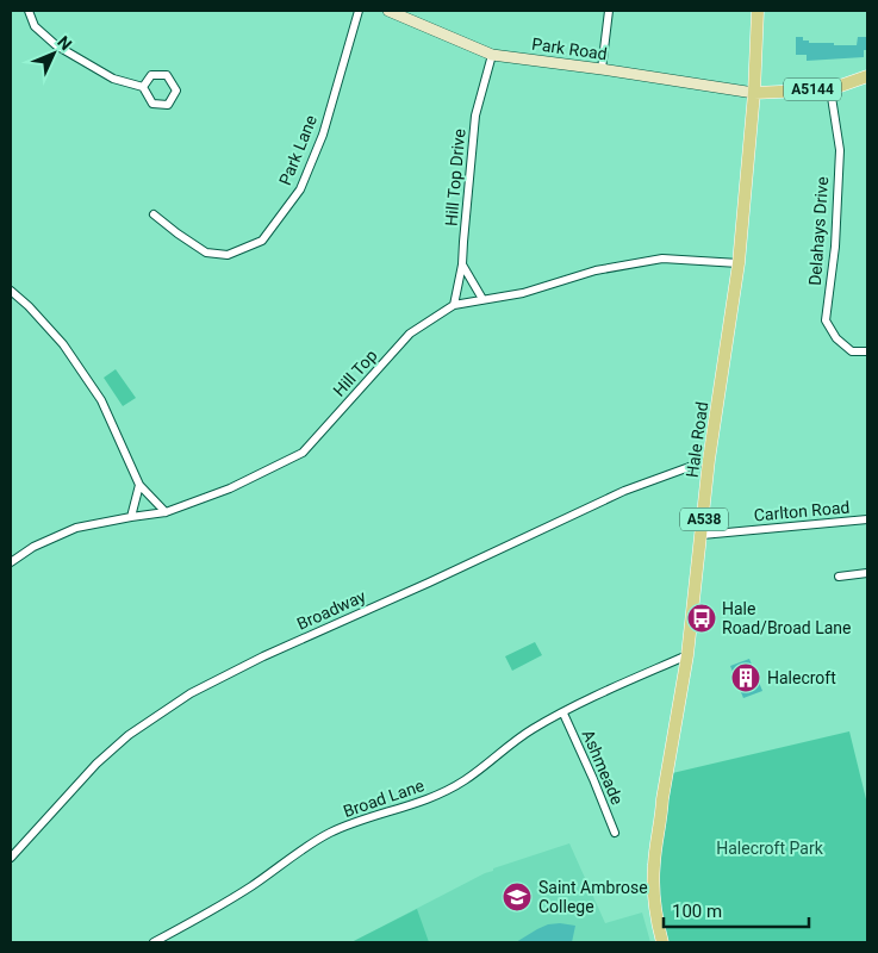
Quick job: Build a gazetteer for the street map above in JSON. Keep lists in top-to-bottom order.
{
  "streets": {
    "main road": [
      "Park Road",
      "A5144",
      "Hale Road",
      "A538"
    ],
    "street": [
      "Park Lane",
      "Hill Top Drive",
      "Delahays Drive",
      "Hill Top",
      "Carlton Road",
      "Broadway",
      "Ashmeade",
      "Broad Lane"
    ]
  },
  "crossings": [
    ["Park Road", "A5144"],
    ["Park Road", "Hill Top Drive"],
    ["Park Road", "Hale Road"],
    ["A5144", "Delahays Drive"],
    ["A5144", "Hale Road"],
    ["Hill Top Drive", "Hill Top"],
    ["Hill Top", "Hale Road"],
    ["Hale Road", "Carlton Road"],
    ["Hale Road", "Broadway"],
    ["Hale Road", "Broad Lane"],
    ["Ashmeade", "Broad Lane"]
  ],
  "parks": ["Halecroft Park"],
  "places": {
    "bus stop": ["Hale Road/Broad Lane"],
    "building": ["Halecroft"],
    "school or university": ["Saint Ambrose College"]
  },
  "scale_bar": "100 m",
  "north": "top right"
}
